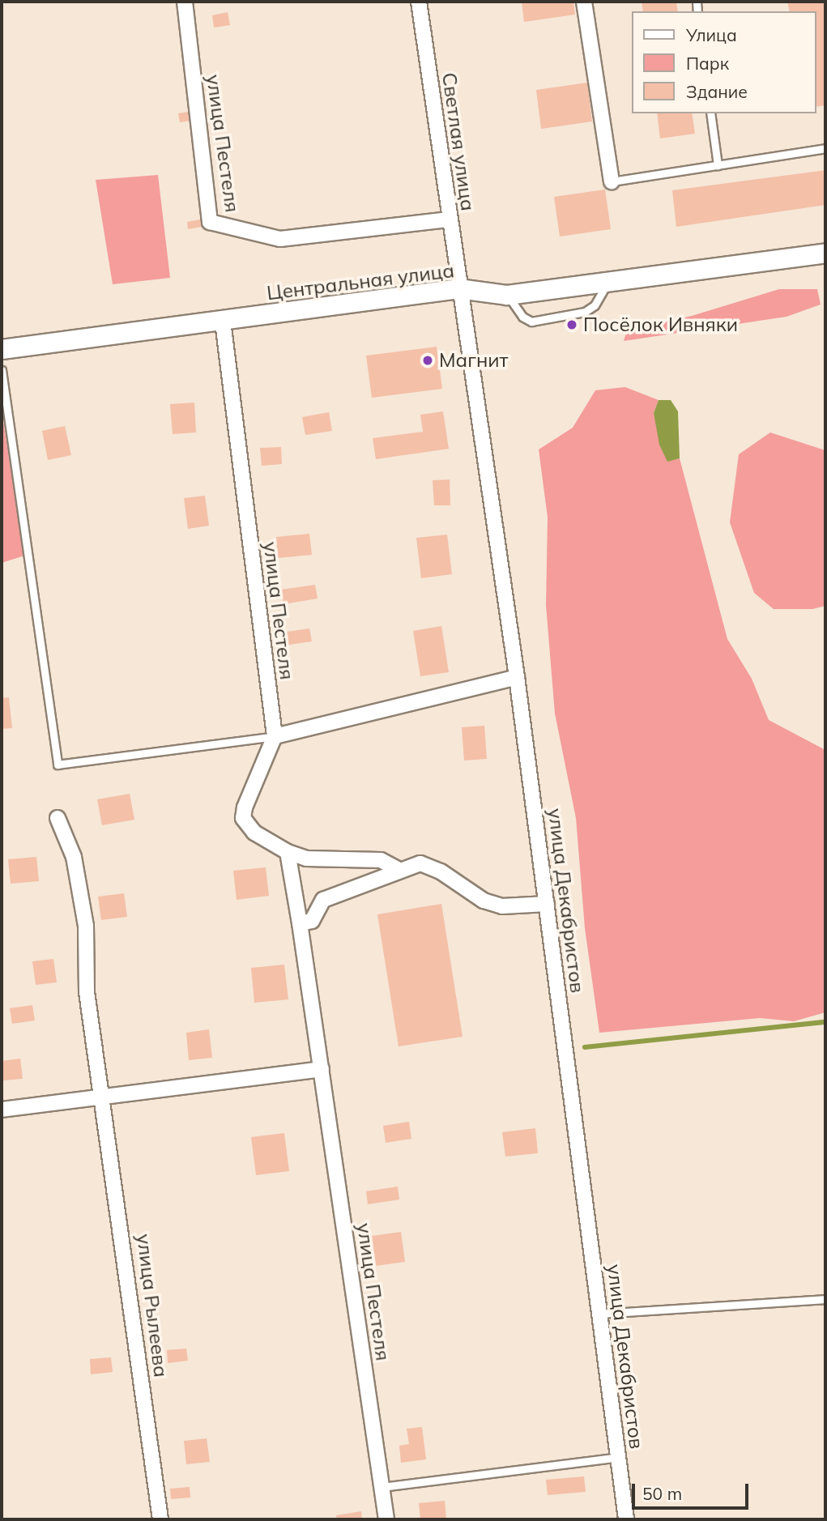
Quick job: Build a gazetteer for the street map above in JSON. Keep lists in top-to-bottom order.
{
  "streets": {
    "street": [
      "Светлая улица",
      "улица Пестеля",
      "Центральная улица",
      "улица Декабристов",
      "улица Рылеева"
    ]
  },
  "crossings": [
    ["Светлая улица", "улица Пестеля"],
    ["Светлая улица", "Центральная улица"],
    ["Светлая улица", "улица Декабристов"],
    ["улица Пестеля", "Центральная улица"],
    ["Центральная улица", "улица Декабристов"]
  ],
  "places": ["Посёлок Ивняки", "Магнит"],
  "legend": ["Улица", "Парк", "Здание"],
  "scale_bar": "50 m"
}
